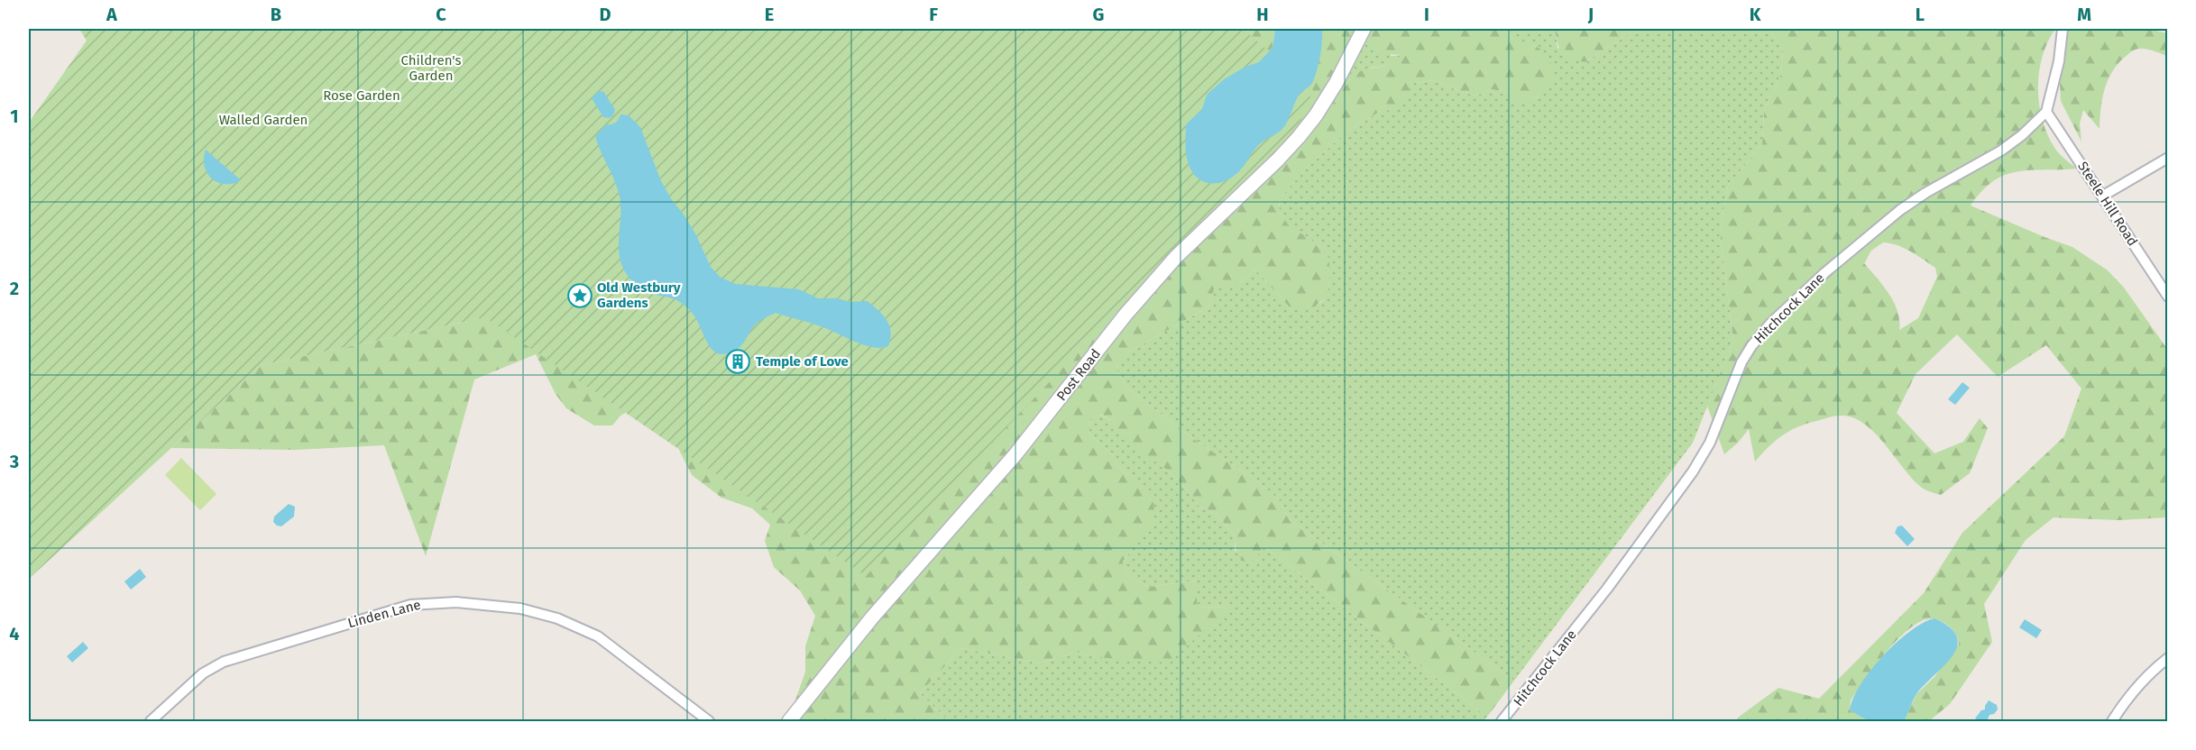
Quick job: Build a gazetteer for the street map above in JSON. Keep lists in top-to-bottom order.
{
  "streets": {
    "main road": ["Post Road"],
    "street": ["Steele Hill Road", "Hitchcock Lane", "Linden Lane"]
  },
  "crossings": [
    ["Steele Hill Road", "Hitchcock Lane"]
  ],
  "parks": ["Children's Garden", "Rose Garden", "Walled Garden"],
  "places": {
    "place": ["Old Westbury Gardens"],
    "building": ["Temple of Love"]
  },
  "grid": {
    "columns": [
      "A",
      "B",
      "C",
      "D",
      "E",
      "F",
      "G",
      "H",
      "I",
      "J",
      "K",
      "L",
      "M"
    ],
    "rows": [
      "1",
      "2",
      "3",
      "4"
    ]
  }
}
